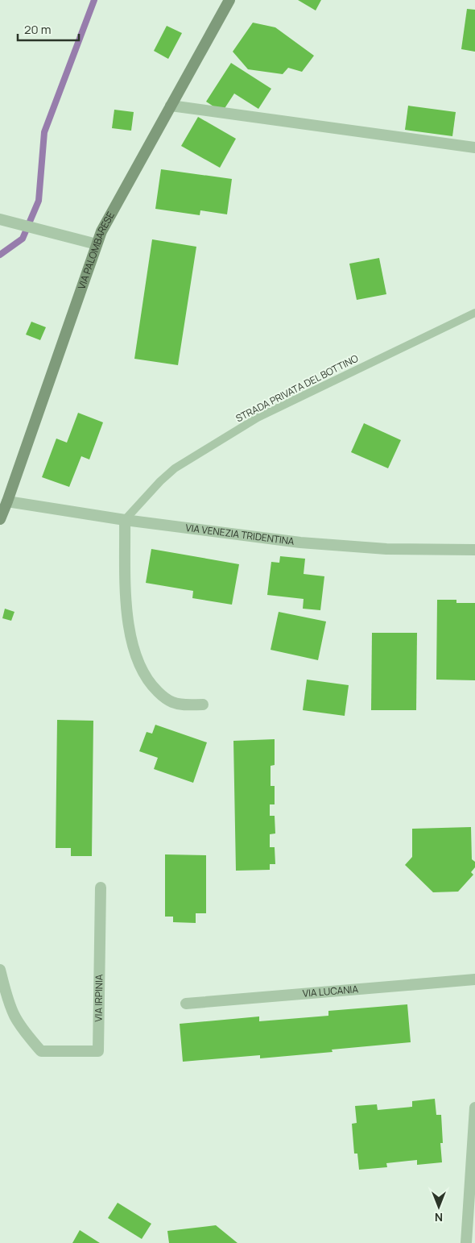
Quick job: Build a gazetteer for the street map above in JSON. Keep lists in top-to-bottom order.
{
  "streets": {
    "main road": ["VIA PALOMBARESE"],
    "street": ["VIA VENEZIA TRIDENTINA", "VIA LUCANIA", "VIA IRPINIA"],
    "lane": ["STRADA PRIVATA DEL BOTTINO"]
  },
  "crossings": [
    ["VIA PALOMBARESE", "VIA VENEZIA TRIDENTINA"],
    ["STRADA PRIVATA DEL BOTTINO", "VIA VENEZIA TRIDENTINA"]
  ],
  "scale_bar": "20 m",
  "north": "bottom"
}
